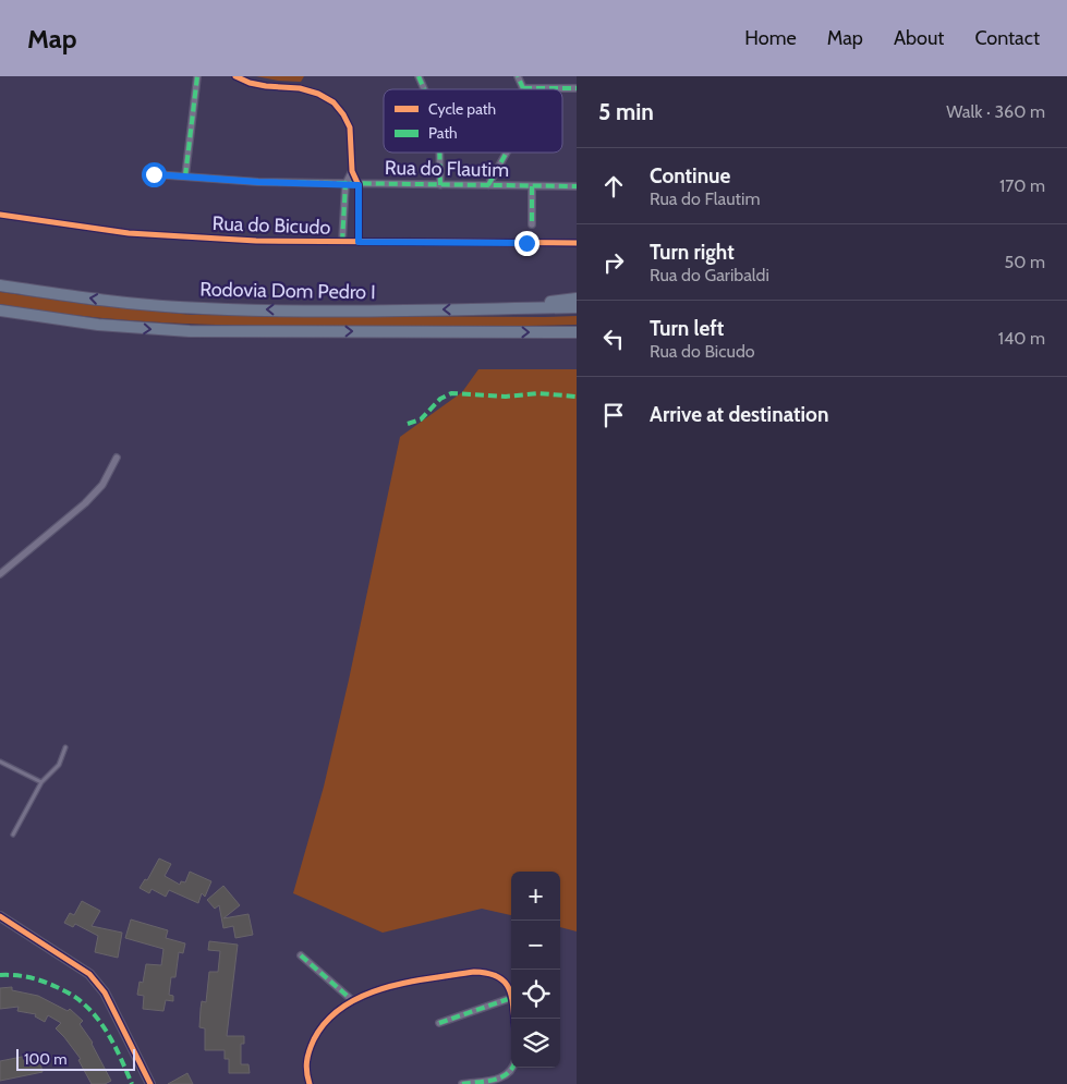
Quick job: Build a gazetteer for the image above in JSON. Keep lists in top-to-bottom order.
{
  "streets": {
    "highway": ["Rodovia Dom Pedro I"],
    "street": ["Rua do Flautim", "Rua do Bicudo"]
  },
  "legend": ["Cycle path", "Path"],
  "scale_bar": "100 m",
  "page": {
    "header": "Map",
    "nav": [
      "Home",
      "Map",
      "About",
      "Contact"
    ],
    "heading": ["5 min", "Walk · 360 m"],
    "list": [
      ["Continue", "Rua do Flautim", "170 m"],
      ["Turn right", "Rua do Garibaldi", "50 m"],
      ["Turn left", "Rua do Bicudo", "140 m"],
      "Arrive at destination"
    ],
    "map_buttons": ["+", "−"],
    "scale": "100 m"
  }
}
